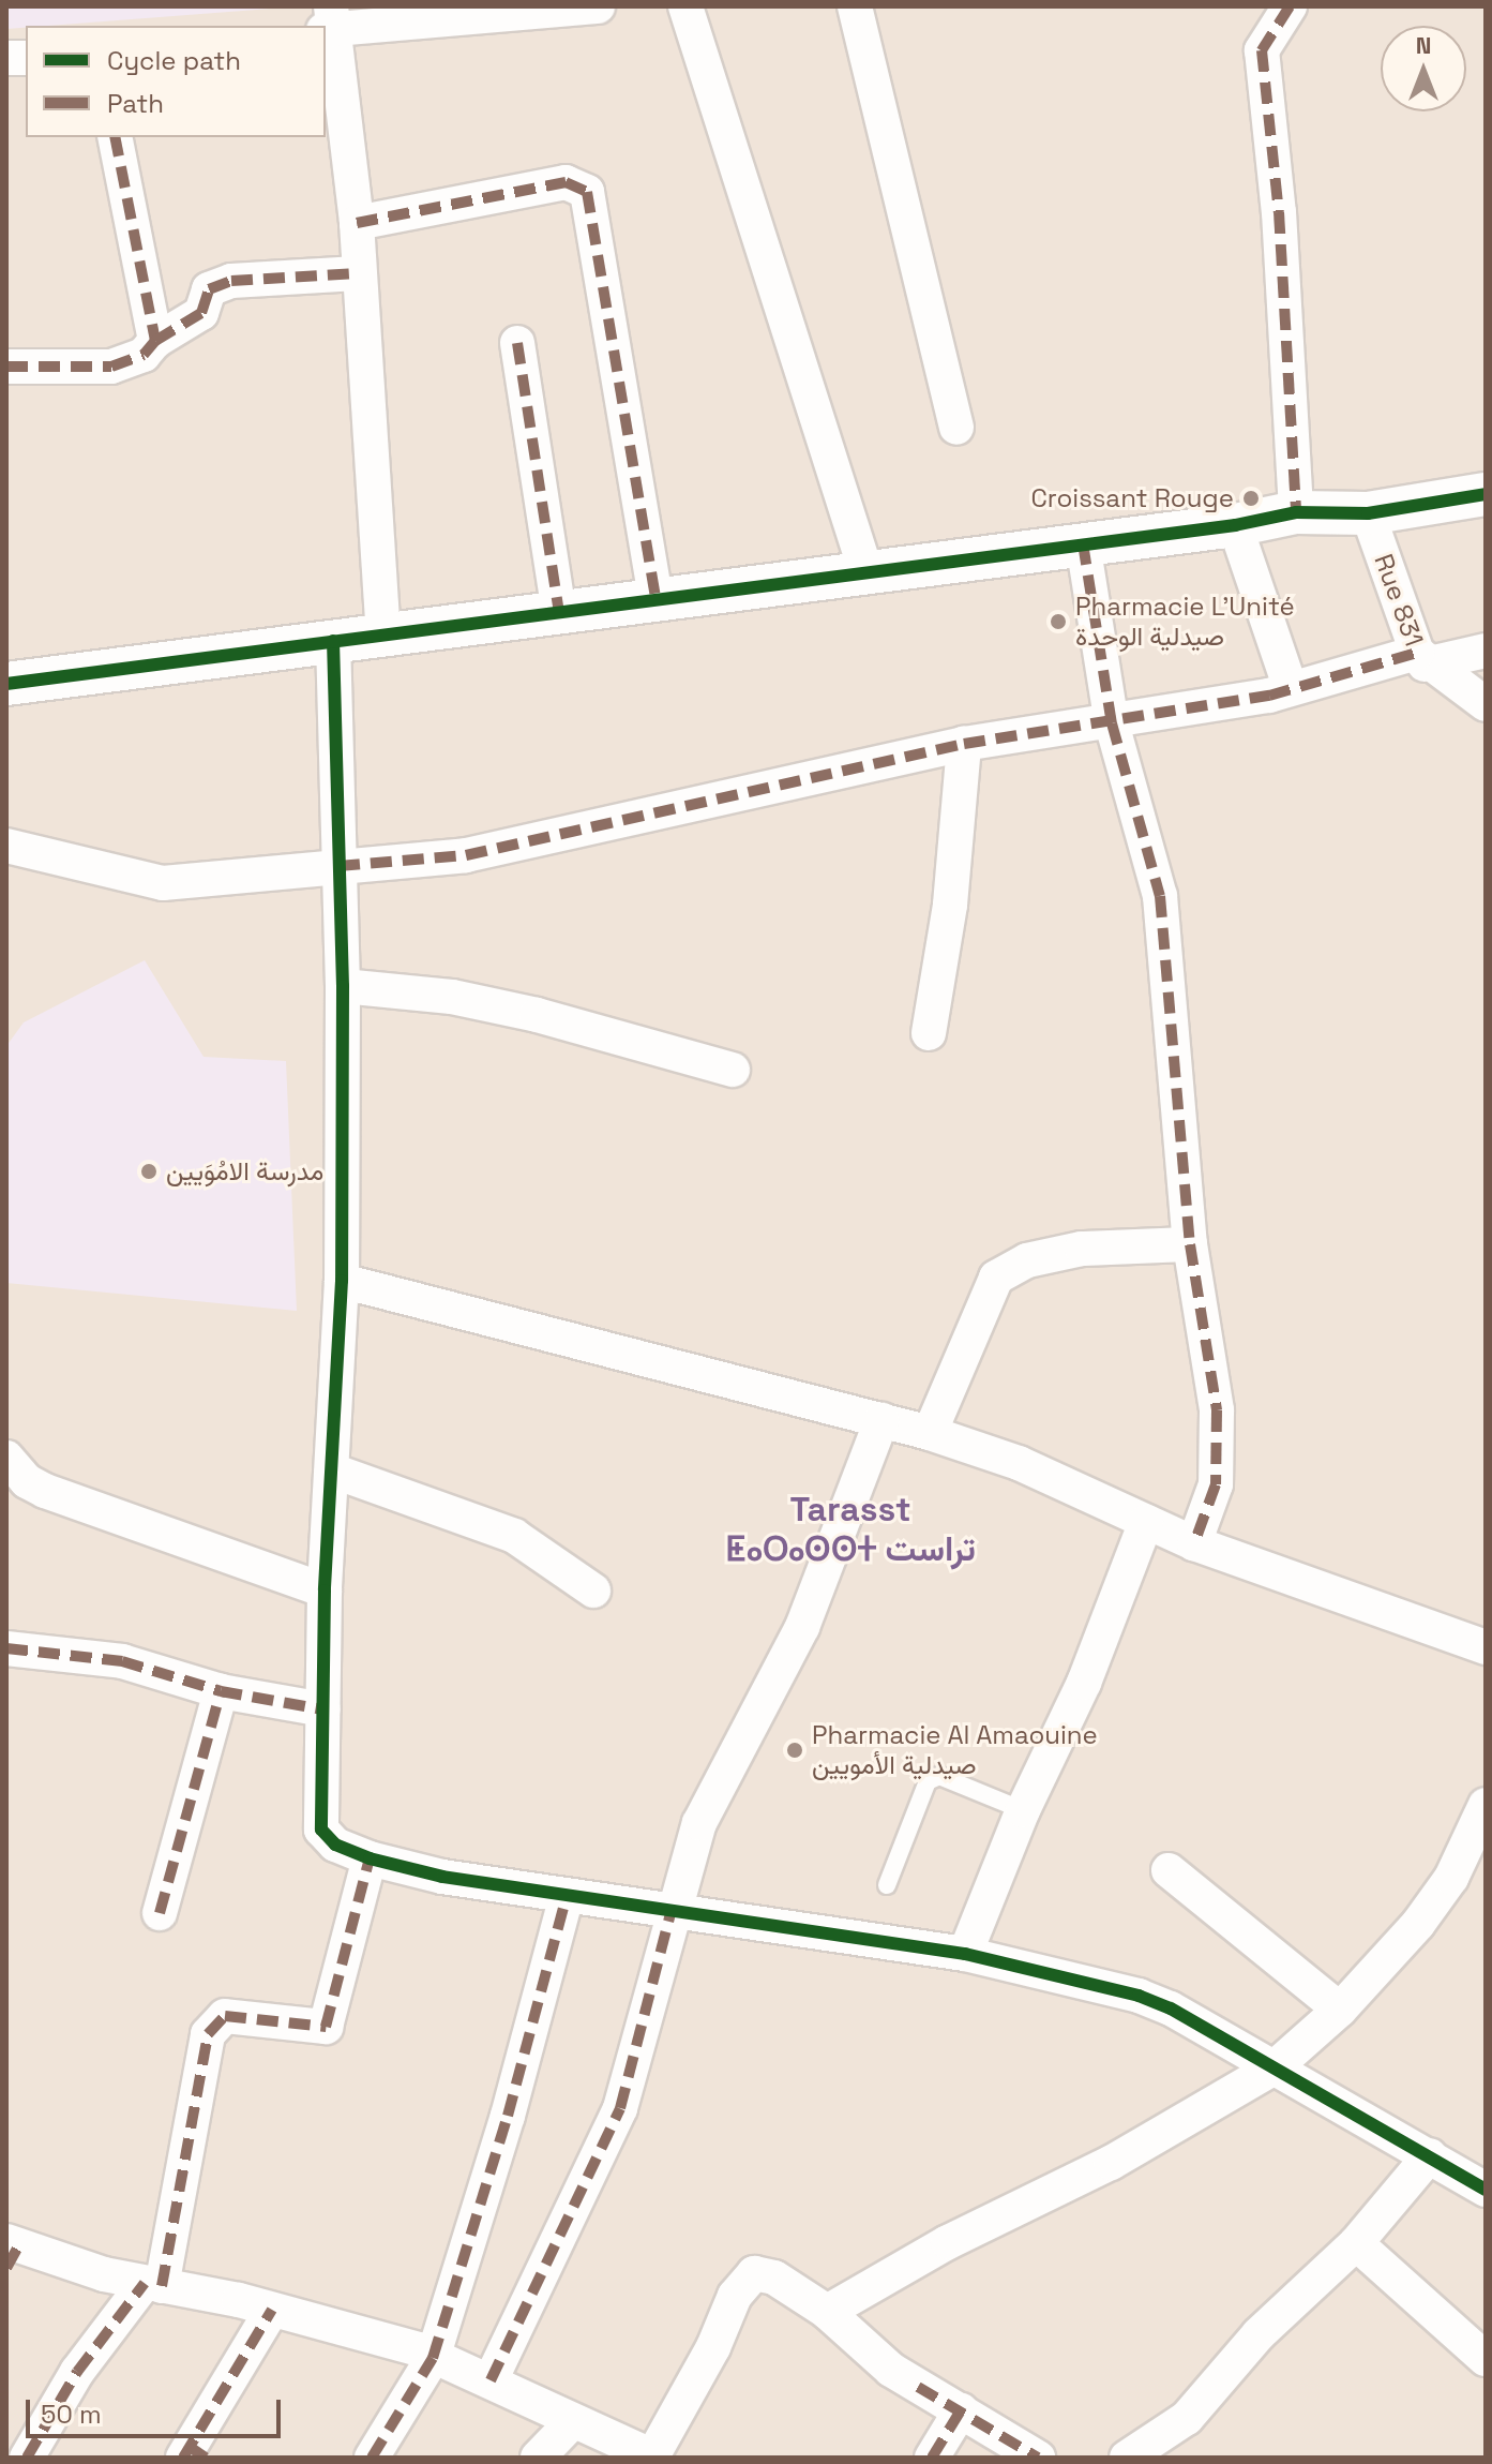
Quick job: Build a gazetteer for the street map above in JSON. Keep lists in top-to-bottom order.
{
  "streets": {
    "street": ["Rue 831"]
  },
  "districts": ["Tarasst ⵟⴰⵔⴰⵙⵙⵜ تراست"],
  "places": [
    "Croissant Rouge",
    "Pharmacie L'Unité صيدلية الوحدة",
    "مدرسة الامُوَيين",
    "Pharmacie Al Amaouine صيدلية الأمويين"
  ],
  "legend": ["Cycle path", "Path"],
  "scale_bar": "50 m",
  "north": "top"
}
